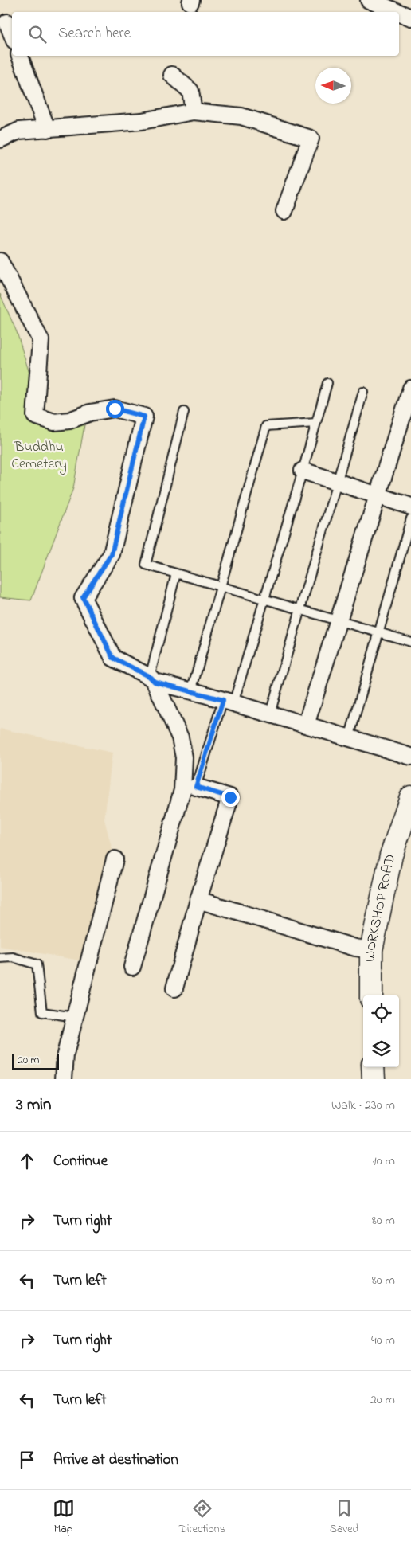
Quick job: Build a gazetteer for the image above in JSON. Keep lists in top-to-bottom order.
{
  "streets": {
    "main road": ["WORKSHOP ROAD"]
  },
  "parks": ["Buddhu Cemetery"],
  "scale_bar": "20 m",
  "north": "left",
  "page": {
    "search": "Search here",
    "scale": "20 m",
    "heading": ["3 min", "Walk · 230 m"],
    "list": [
      ["Continue", "10 m"],
      ["Turn right", "80 m"],
      ["Turn left", "80 m"],
      ["Turn right", "40 m"],
      ["Turn left", "20 m"],
      "Arrive at destination"
    ],
    "nav": ["Map", "Directions", "Saved"]
  }
}
